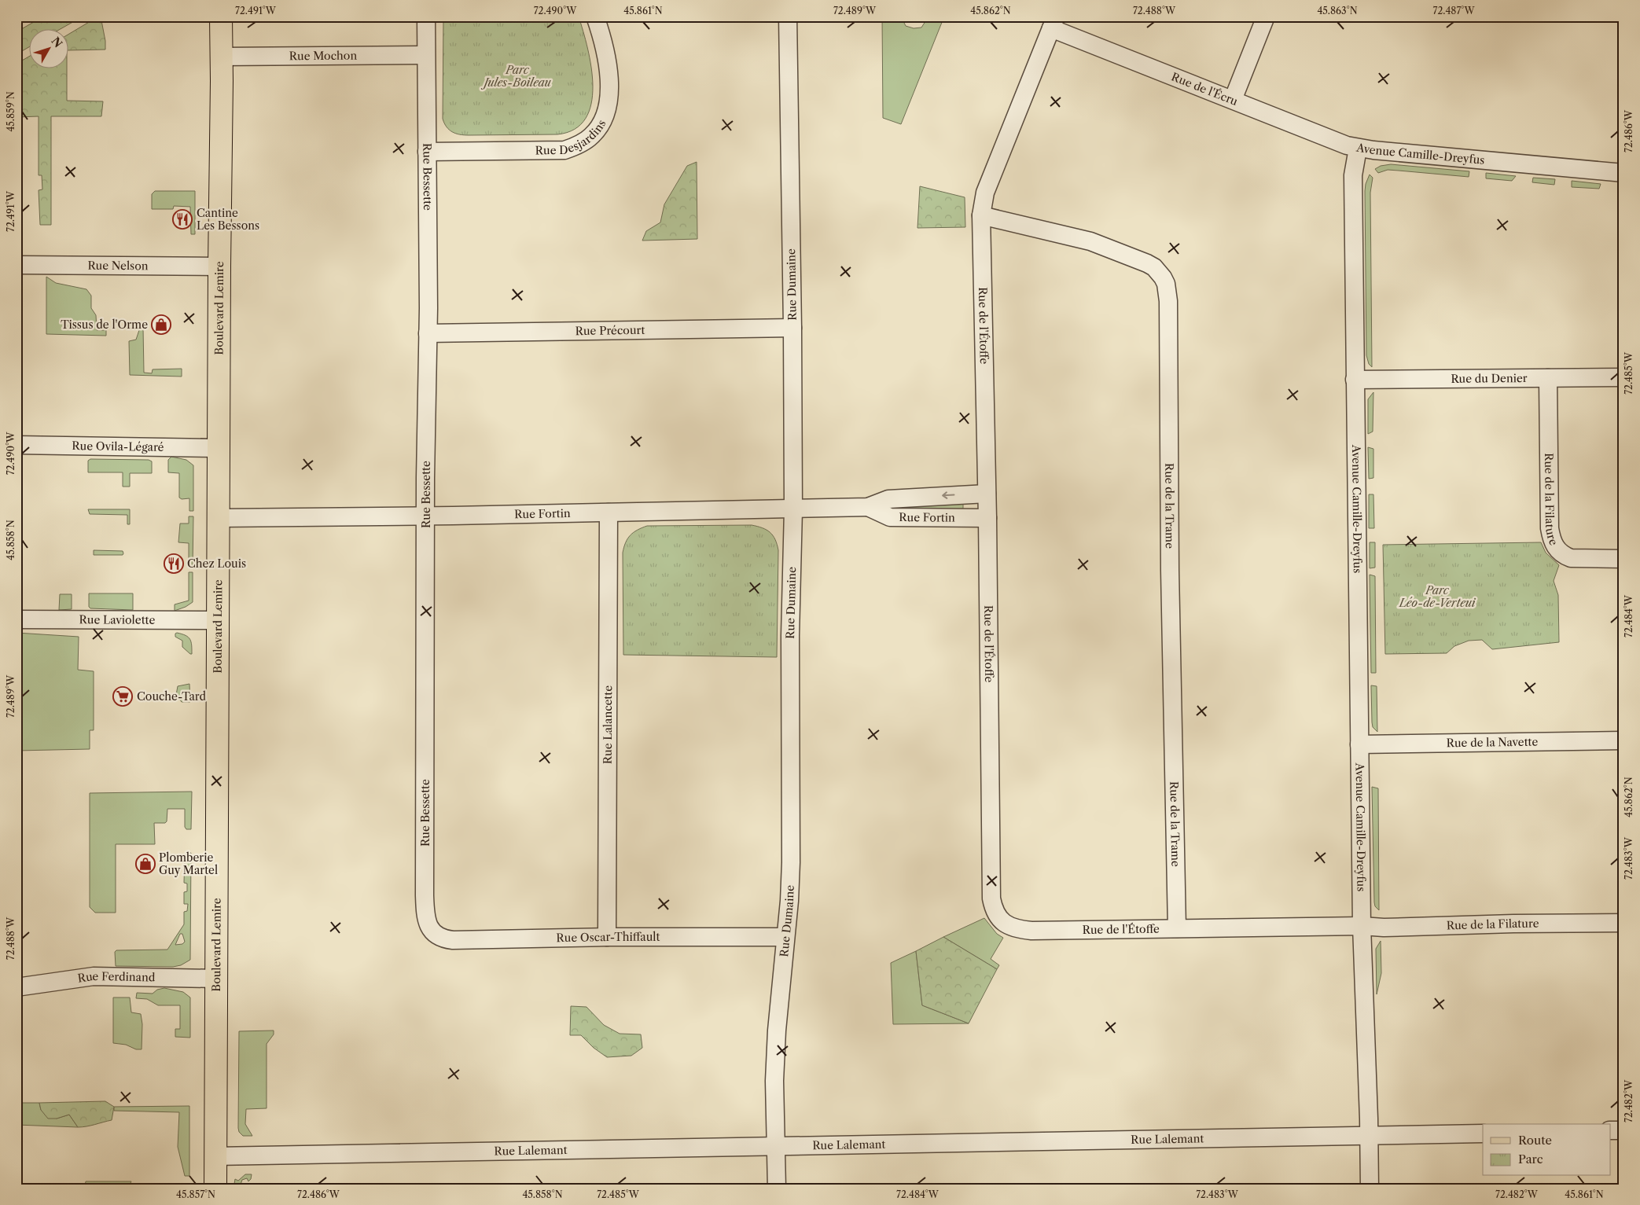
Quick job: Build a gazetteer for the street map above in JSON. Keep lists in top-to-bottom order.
{
  "streets": {
    "main road": ["Boulevard Lemire"],
    "street": [
      "Rue Mochon",
      "Rue de l'Écru",
      "Rue Desjardins",
      "Avenue Camille-Dreyfus",
      "Rue Bessette",
      "Rue Nelson",
      "Rue Dumaine",
      "Rue de l'Étoffe",
      "Rue Précourt",
      "Rue du Denier",
      "Rue Ovila-Légaré",
      "Rue de la Filature",
      "Rue de la Trame",
      "Rue Fortin",
      "Rue Laviolette",
      "Rue Lalancette",
      "Rue de la Navette",
      "Rue Oscar-Thiffault",
      "Rue Ferdinand",
      "Rue Lalemant"
    ]
  },
  "crossings": [
    ["Rue Mochon", "Rue Bessette"],
    ["Rue Mochon", "Boulevard Lemire"],
    ["Rue de l'Écru", "Avenue Camille-Dreyfus"],
    ["Rue de l'Écru", "Rue de l'Étoffe"],
    ["Rue Desjardins", "Rue Bessette"],
    ["Avenue Camille-Dreyfus", "Rue de l'Étoffe"],
    ["Avenue Camille-Dreyfus", "Rue du Denier"],
    ["Avenue Camille-Dreyfus", "Rue de la Filature"],
    ["Avenue Camille-Dreyfus", "Rue de la Navette"],
    ["Avenue Camille-Dreyfus", "Rue Lalemant"],
    ["Rue Bessette", "Rue Précourt"],
    ["Rue Bessette", "Rue Fortin"],
    ["Rue Bessette", "Rue Oscar-Thiffault"],
    ["Rue Nelson", "Boulevard Lemire"],
    ["Rue Dumaine", "Rue Précourt"],
    ["Rue Dumaine", "Rue Fortin"],
    ["Rue Dumaine", "Rue Oscar-Thiffault"],
    ["Rue Dumaine", "Rue Lalemant"],
    ["Boulevard Lemire", "Rue Ovila-Légaré"],
    ["Boulevard Lemire", "Rue Fortin"],
    ["Boulevard Lemire", "Rue Laviolette"],
    ["Boulevard Lemire", "Rue Ferdinand"],
    ["Boulevard Lemire", "Rue Lalemant"],
    ["Rue de l'Étoffe", "Rue de la Filature"],
    ["Rue de l'Étoffe", "Rue de la Trame"],
    ["Rue de l'Étoffe", "Rue Fortin"],
    ["Rue du Denier", "Rue de la Filature"],
    ["Rue Fortin", "Rue Lalancette"],
    ["Rue Lalancette", "Rue Oscar-Thiffault"]
  ],
  "parks": ["Parc Jules-Boileau", "Parc Léo-de-Verteui"],
  "places": {
    "restaurant": ["Cantine Les Bessons", "Chez Louis"],
    "shop": ["Tissus de l'Orme", "Plomberie Guy Martel"],
    "supermarket": ["Couche-Tard"]
  },
  "legend": ["Route", "Parc"],
  "north": "top right",
  "coordinates": [
    "72.491°W",
    "72.490°W",
    "45.861°N",
    "72.489°W",
    "45.862°N",
    "72.488°W",
    "45.863°N",
    "72.487°W",
    "45.859°N",
    "72.486°W",
    "72.485°W",
    "45.858°N",
    "72.484°W",
    "72.483°W",
    "72.482°W",
    "45.857°N"
  ]
}
